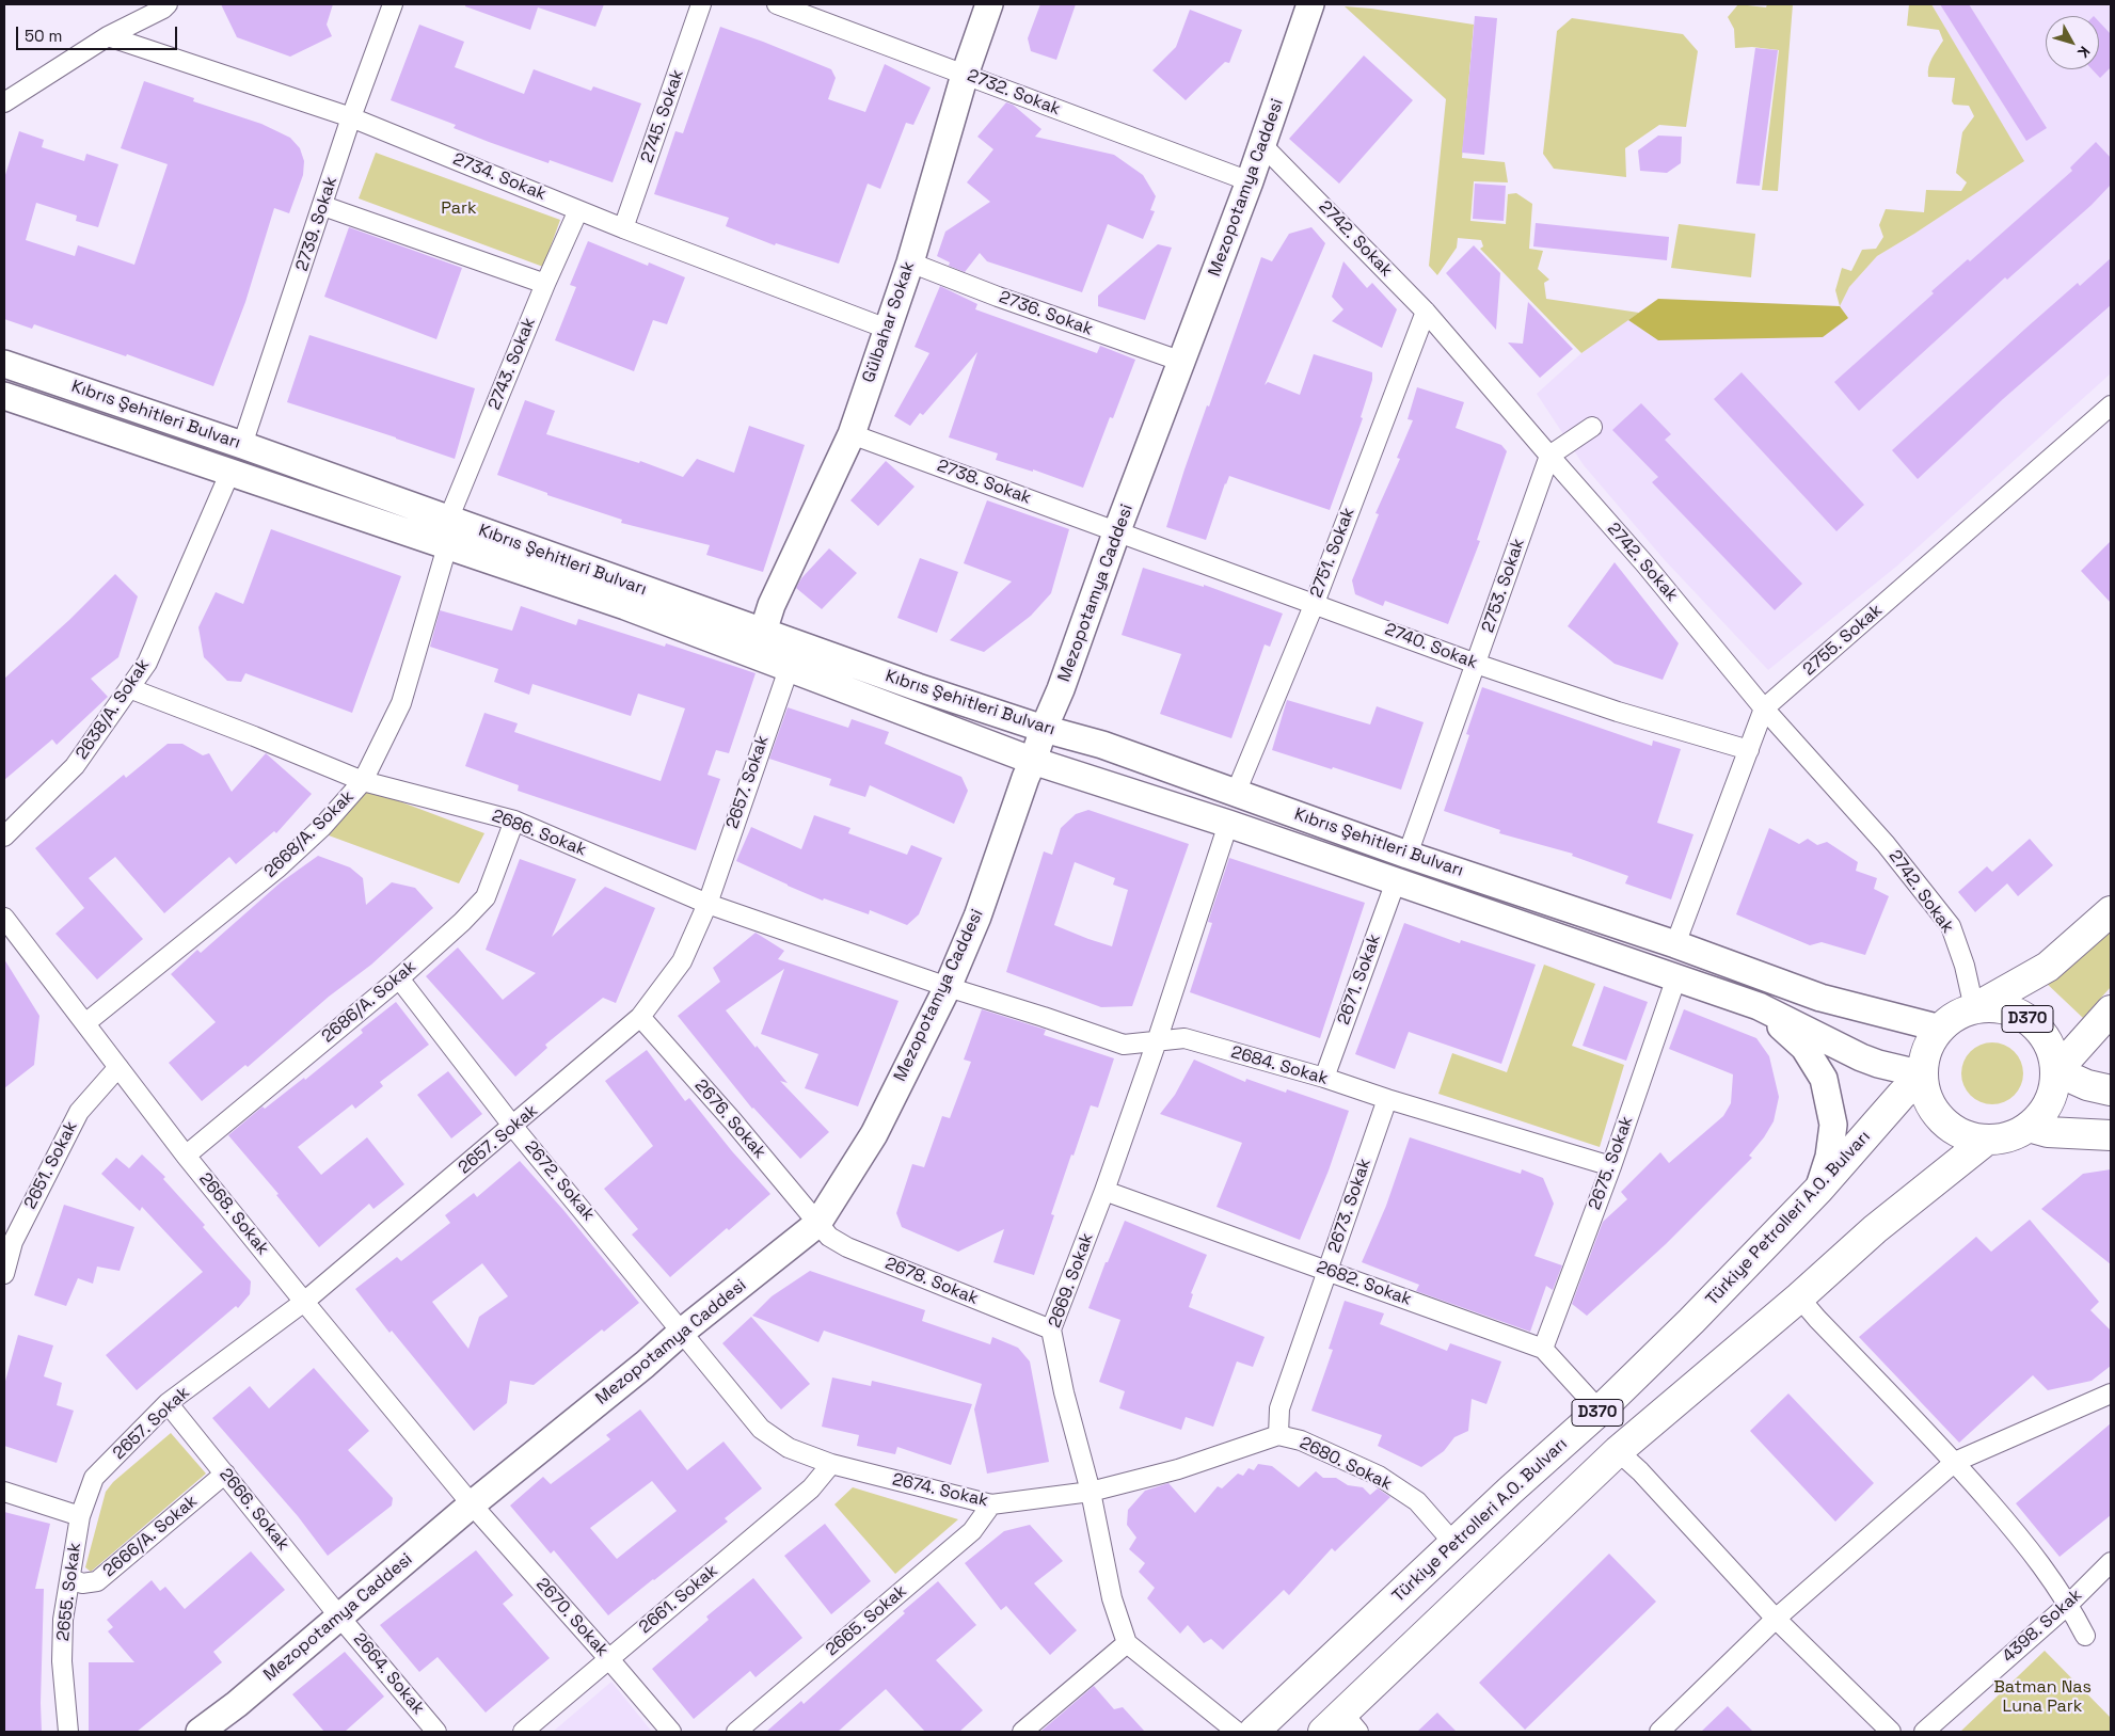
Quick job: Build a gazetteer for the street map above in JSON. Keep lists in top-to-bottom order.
{
  "streets": {
    "highway": ["D370", "Türkiye Petrolleri A.O. Bulvarı"],
    "main road": ["Mezopotamya Caddesi", "Gülbahar Sokak", "Kıbrıs Şehitleri Bulvarı"],
    "street": [
      "2732. Sokak",
      "2745. Sokak",
      "2734. Sokak",
      "2739. Sokak",
      "2742. Sokak",
      "2736. Sokak",
      "2743. Sokak",
      "2738. Sokak",
      "2751. Sokak",
      "2753. Sokak",
      "2755. Sokak",
      "2740. Sokak",
      "2638/A. Sokak",
      "2657. Sokak",
      "2686. Sokak",
      "2668/A. Sokak",
      "2671. Sokak",
      "2686/A. Sokak",
      "2684. Sokak",
      "2676. Sokak",
      "2675. Sokak",
      "2651. Sokak",
      "2672. Sokak",
      "2673. Sokak",
      "2668. Sokak",
      "2669. Sokak",
      "2678. Sokak",
      "2682. Sokak",
      "2680. Sokak",
      "2674. Sokak",
      "2666. Sokak",
      "2666/A. Sokak",
      "2655. Sokak",
      "2661. Sokak",
      "2670. Sokak",
      "2665. Sokak",
      "4398. Sokak",
      "2664. Sokak"
    ]
  },
  "crossings": [
    ["2732. Sokak", "Mezopotamya Caddesi"],
    ["2732. Sokak", "Gülbahar Sokak"],
    ["2745. Sokak", "2734. Sokak"],
    ["2734. Sokak", "2739. Sokak"],
    ["2734. Sokak", "Gülbahar Sokak"],
    ["2734. Sokak", "2743. Sokak"],
    ["Mezopotamya Caddesi", "2742. Sokak"],
    ["Mezopotamya Caddesi", "2736. Sokak"],
    ["Mezopotamya Caddesi", "Kıbrıs Şehitleri Bulvarı"],
    ["Mezopotamya Caddesi", "2738. Sokak"],
    ["Mezopotamya Caddesi", "2740. Sokak"],
    ["Mezopotamya Caddesi", "2686. Sokak"],
    ["Mezopotamya Caddesi", "2684. Sokak"],
    ["Mezopotamya Caddesi", "2676. Sokak"],
    ["Mezopotamya Caddesi", "2672. Sokak"],
    ["Mezopotamya Caddesi", "2668. Sokak"],
    ["Mezopotamya Caddesi", "2678. Sokak"],
    ["Mezopotamya Caddesi", "2674. Sokak"],
    ["Mezopotamya Caddesi", "2666. Sokak"],
    ["Mezopotamya Caddesi", "2670. Sokak"],
    ["Mezopotamya Caddesi", "2664. Sokak"],
    ["2739. Sokak", "Kıbrıs Şehitleri Bulvarı"],
    ["2742. Sokak", "Kıbrıs Şehitleri Bulvarı"],
    ["2742. Sokak", "2751. Sokak"],
    ["2742. Sokak", "2753. Sokak"],
    ["2742. Sokak", "2755. Sokak"],
    ["2742. Sokak", "D370"],
    ["2742. Sokak", "Türkiye Petrolleri A.O. Bulvarı"],
    ["2736. Sokak", "Gülbahar Sokak"],
    ["Gülbahar Sokak", "Kıbrıs Şehitleri Bulvarı"],
    ["Gülbahar Sokak", "2738. Sokak"],
    ["2743. Sokak", "Kıbrıs Şehitleri Bulvarı"],
    ["Kıbrıs Şehitleri Bulvarı", "2751. Sokak"],
    ["Kıbrıs Şehitleri Bulvarı", "2753. Sokak"],
    ["Kıbrıs Şehitleri Bulvarı", "2755. Sokak"],
    ["Kıbrıs Şehitleri Bulvarı", "2638/A. Sokak"],
    ["Kıbrıs Şehitleri Bulvarı", "2657. Sokak"],
    ["Kıbrıs Şehitleri Bulvarı", "2668/A. Sokak"],
    ["Kıbrıs Şehitleri Bulvarı", "2671. Sokak"],
    ["Kıbrıs Şehitleri Bulvarı", "D370"],
    ["Kıbrıs Şehitleri Bulvarı", "2675. Sokak"],
    ["Kıbrıs Şehitleri Bulvarı", "Türkiye Petrolleri A.O. Bulvarı"],
    ["Kıbrıs Şehitleri Bulvarı", "2669. Sokak"],
    ["2738. Sokak", "2740. Sokak"],
    ["2751. Sokak", "2740. Sokak"],
    ["2753. Sokak", "2740. Sokak"],
    ["2755. Sokak", "2740. Sokak"],
    ["2638/A. Sokak", "2686. Sokak"],
    ["2657. Sokak", "2686. Sokak"],
    ["2657. Sokak", "2676. Sokak"],
    ["2657. Sokak", "2672. Sokak"],
    ["2657. Sokak", "2668. Sokak"],
    ["2657. Sokak", "2666. Sokak"],
    ["2657. Sokak", "2655. Sokak"],
    ["2686. Sokak", "2668/A. Sokak"],
    ["2686. Sokak", "2686/A. Sokak"],
    ["2686. Sokak", "2684. Sokak"],
    ["2668/A. Sokak", "2668. Sokak"],
    ["2671. Sokak", "2684. Sokak"],
    ["2686/A. Sokak", "2672. Sokak"],
    ["2686/A. Sokak", "2668. Sokak"],
    ["D370", "Türkiye Petrolleri A.O. Bulvarı"],
    ["2684. Sokak", "2675. Sokak"],
    ["2684. Sokak", "2673. Sokak"],
    ["2684. Sokak", "2669. Sokak"],
    ["2676. Sokak", "2678. Sokak"],
    ["2675. Sokak", "2682. Sokak"],
    ["2651. Sokak", "2668. Sokak"],
    ["2672. Sokak", "2674. Sokak"],
    ["2673. Sokak", "2682. Sokak"],
    ["2673. Sokak", "2680. Sokak"],
    ["2673. Sokak", "2674. Sokak"],
    ["2668. Sokak", "2670. Sokak"],
    ["Türkiye Petrolleri A.O. Bulvarı", "2682. Sokak"],
    ["Türkiye Petrolleri A.O. Bulvarı", "2680. Sokak"],
    ["2669. Sokak", "2678. Sokak"],
    ["2669. Sokak", "2682. Sokak"],
    ["2669. Sokak", "2674. Sokak"],
    ["2680. Sokak", "2674. Sokak"],
    ["2674. Sokak", "2661. Sokak"],
    ["2674. Sokak", "2665. Sokak"],
    ["2666. Sokak", "2666/A. Sokak"],
    ["2666. Sokak", "2664. Sokak"],
    ["2666/A. Sokak", "2655. Sokak"],
    ["2661. Sokak", "2670. Sokak"]
  ],
  "parks": ["Park", "Batman Nas Luna Park"],
  "scale_bar": "50 m",
  "north": "bottom right"
}
